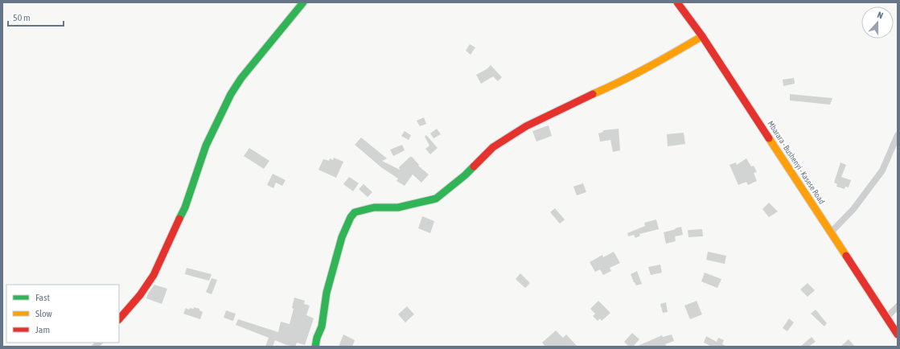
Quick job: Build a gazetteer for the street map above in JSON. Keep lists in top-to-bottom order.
{
  "streets": {
    "street": ["Mbarara - Bushenyi - Kasese Road"]
  },
  "legend": ["Fast", "Slow", "Jam"],
  "scale_bar": "50 m",
  "north": "top"
}
